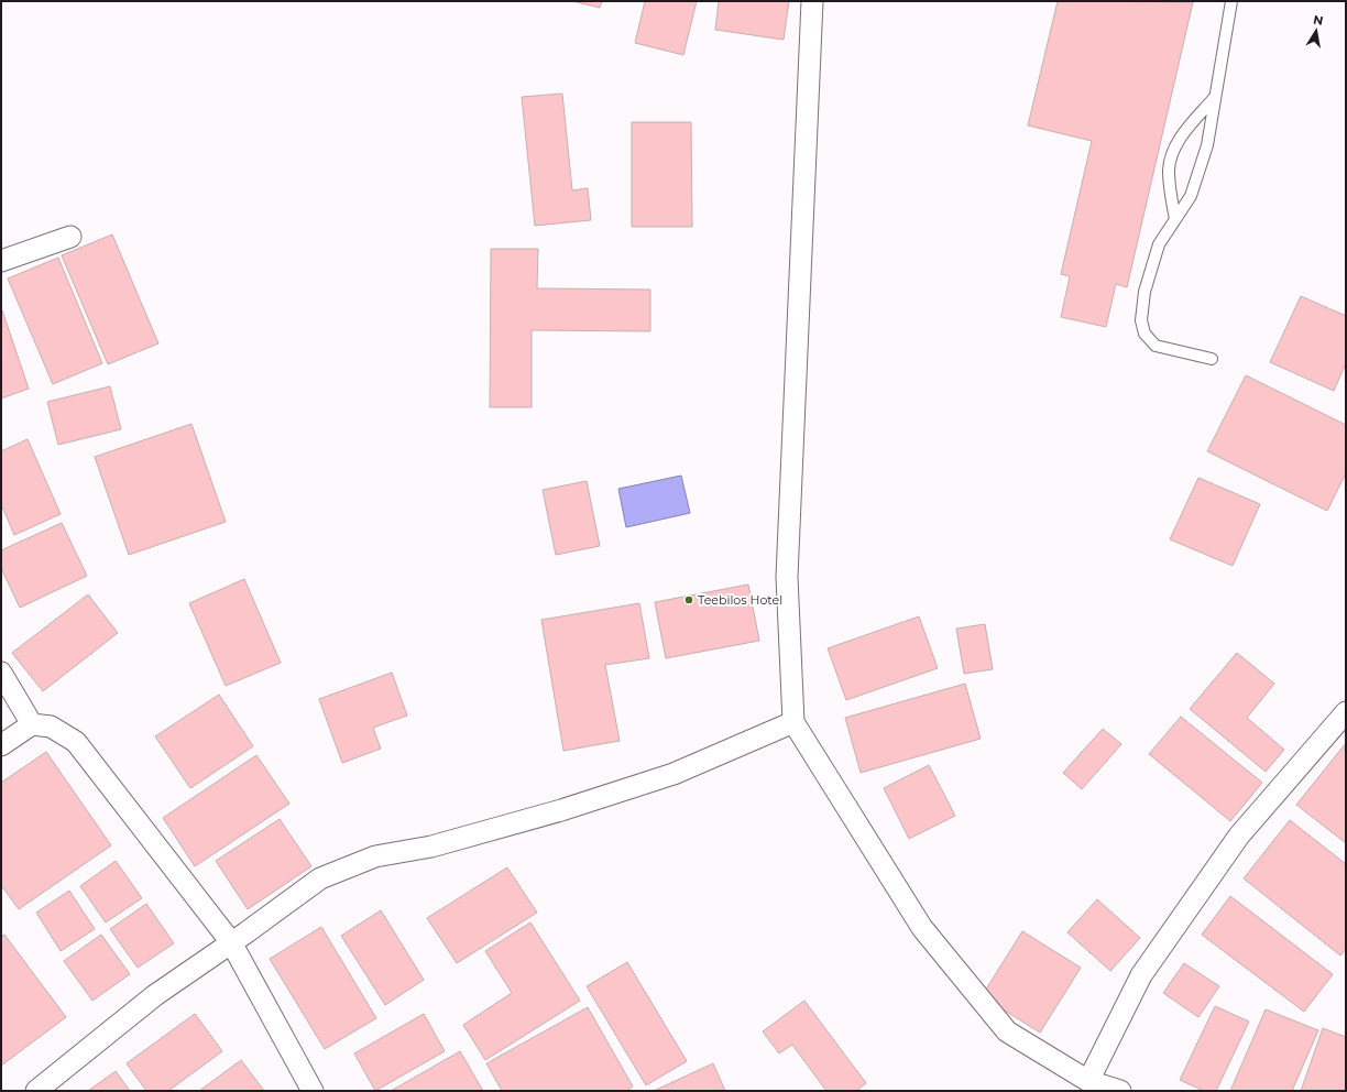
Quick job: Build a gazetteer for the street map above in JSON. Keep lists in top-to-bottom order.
{
  "places": ["Teebilos Hotel"],
  "north": "top"
}
